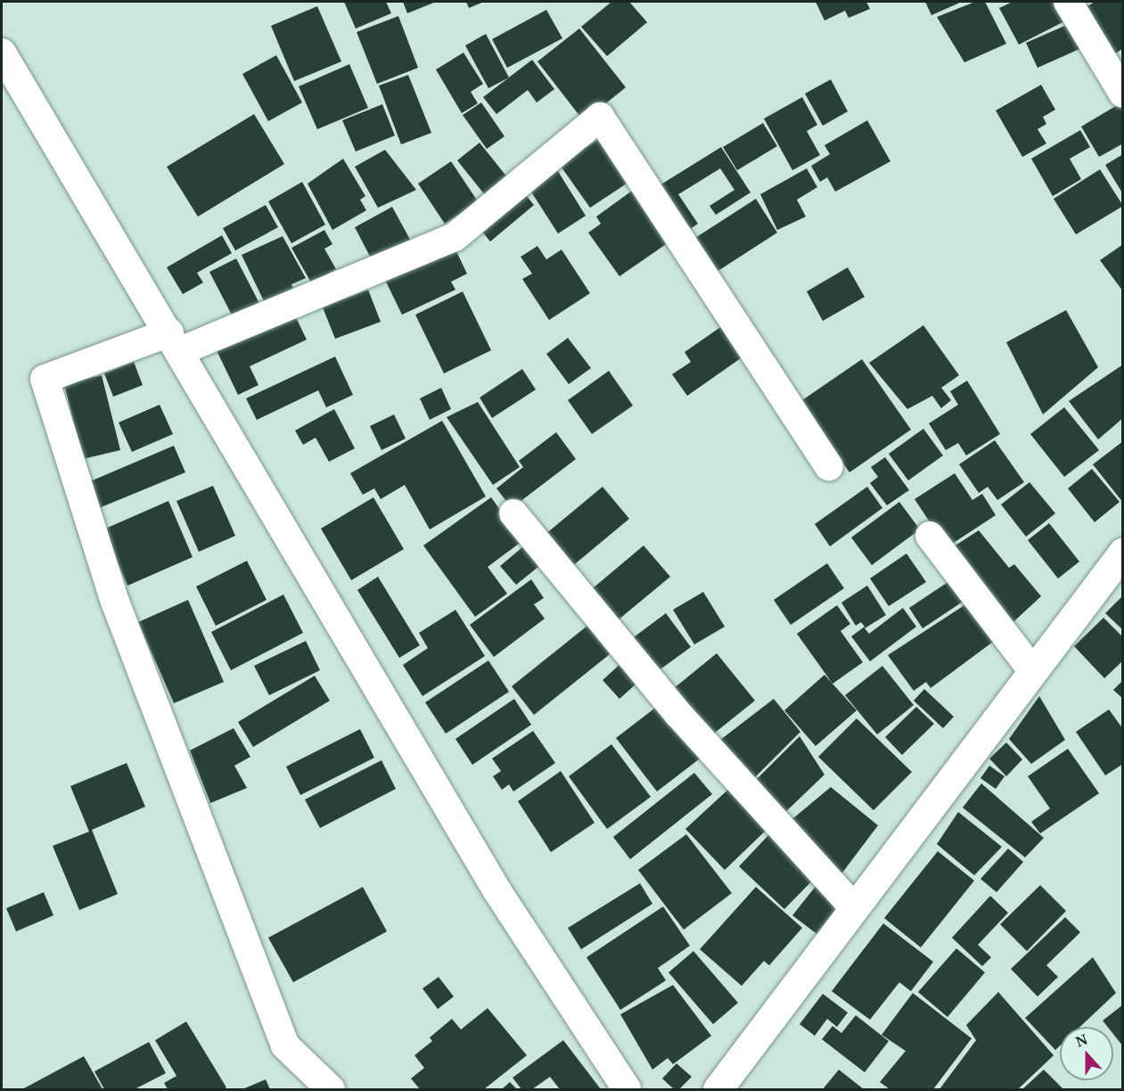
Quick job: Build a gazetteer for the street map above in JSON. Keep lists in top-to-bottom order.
{
  "north": "top"
}
